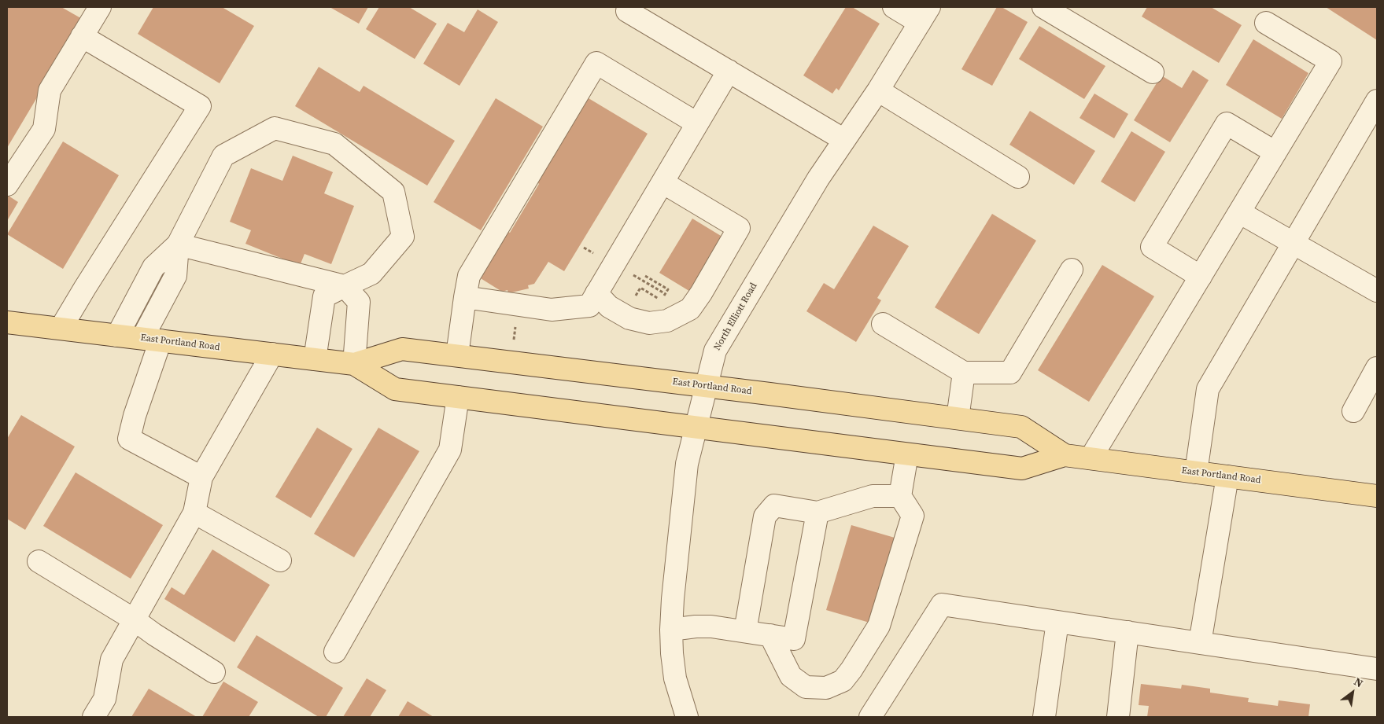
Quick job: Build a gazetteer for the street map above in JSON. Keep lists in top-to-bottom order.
{
  "streets": {
    "main road": ["East Portland Road"],
    "street": ["North Elliott Road"]
  },
  "crossings": [
    ["North Elliott Road", "East Portland Road"]
  ],
  "north": "top right"
}
